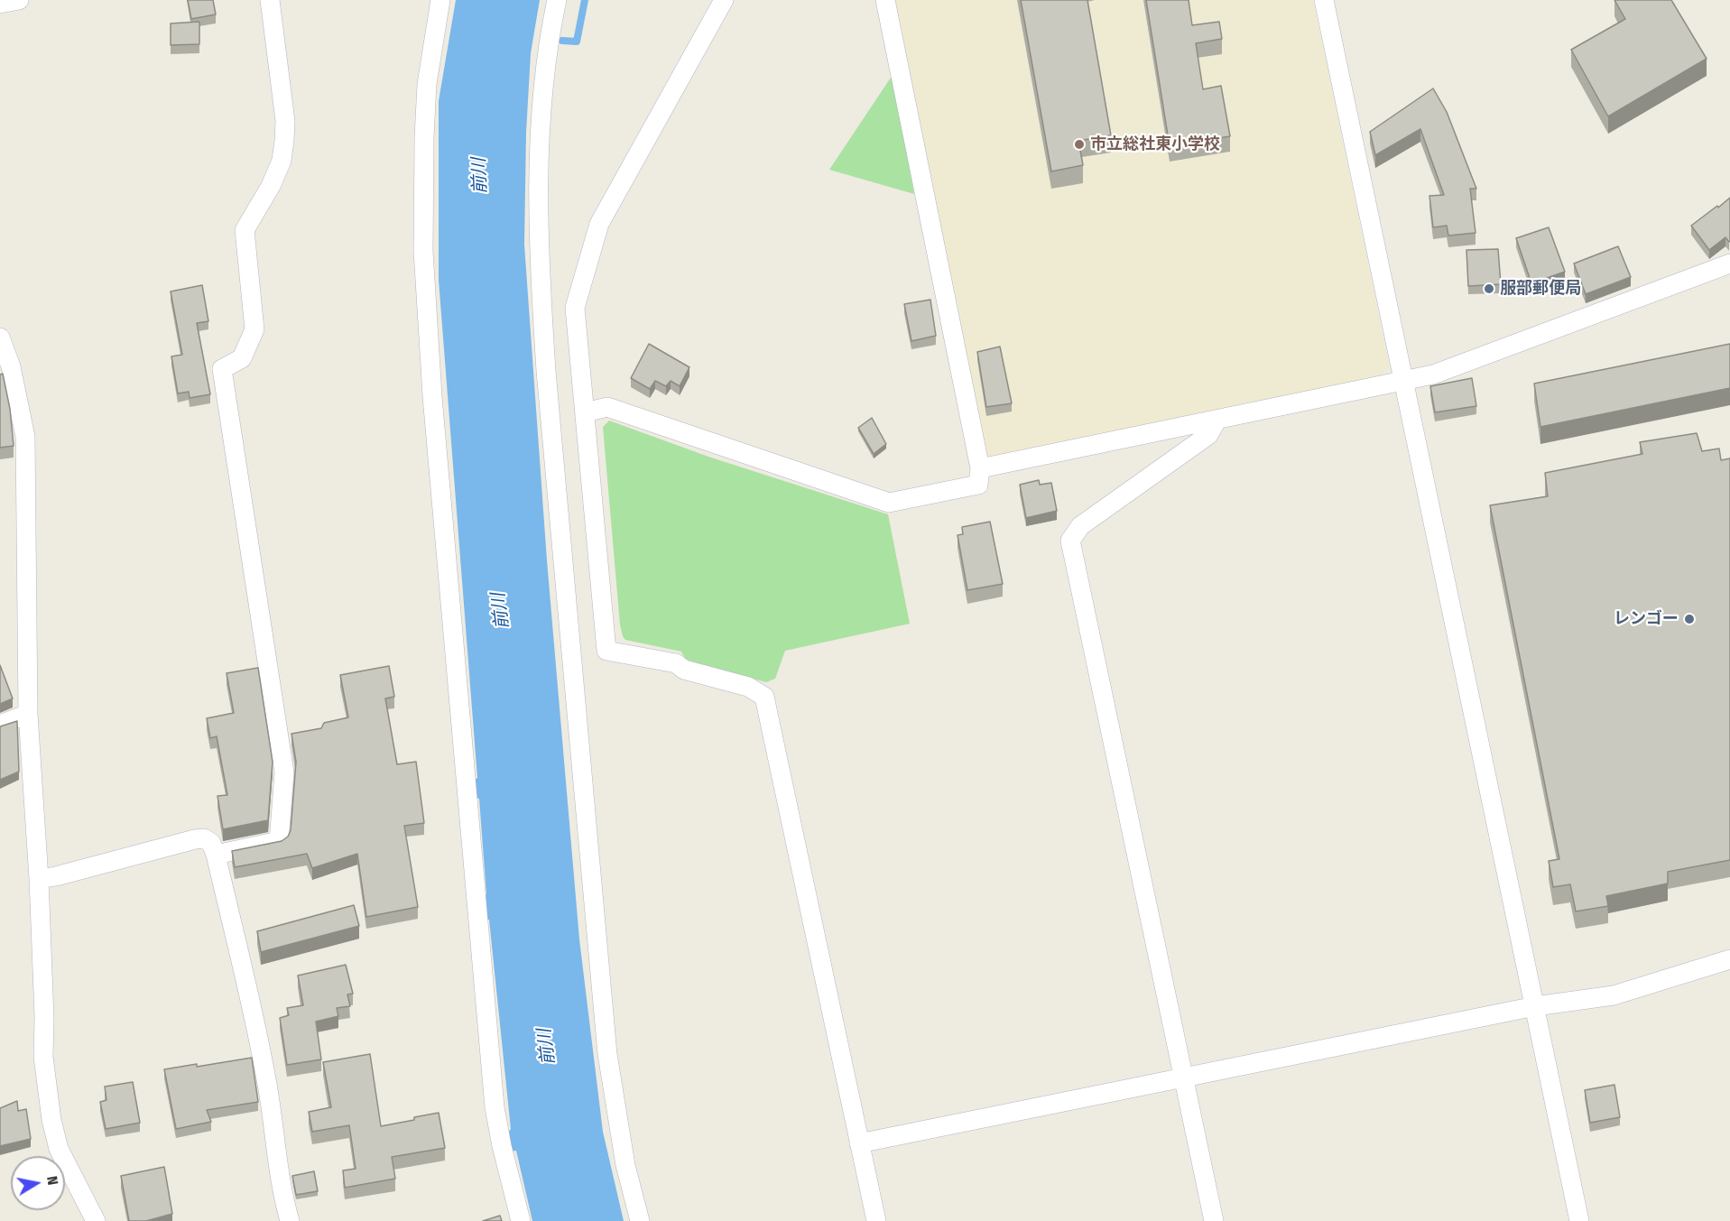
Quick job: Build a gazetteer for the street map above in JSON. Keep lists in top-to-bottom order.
{
  "water": ["前川"],
  "places": ["市立総社東小学校", "服部郵便局", "レンゴー"],
  "north": "right"
}
